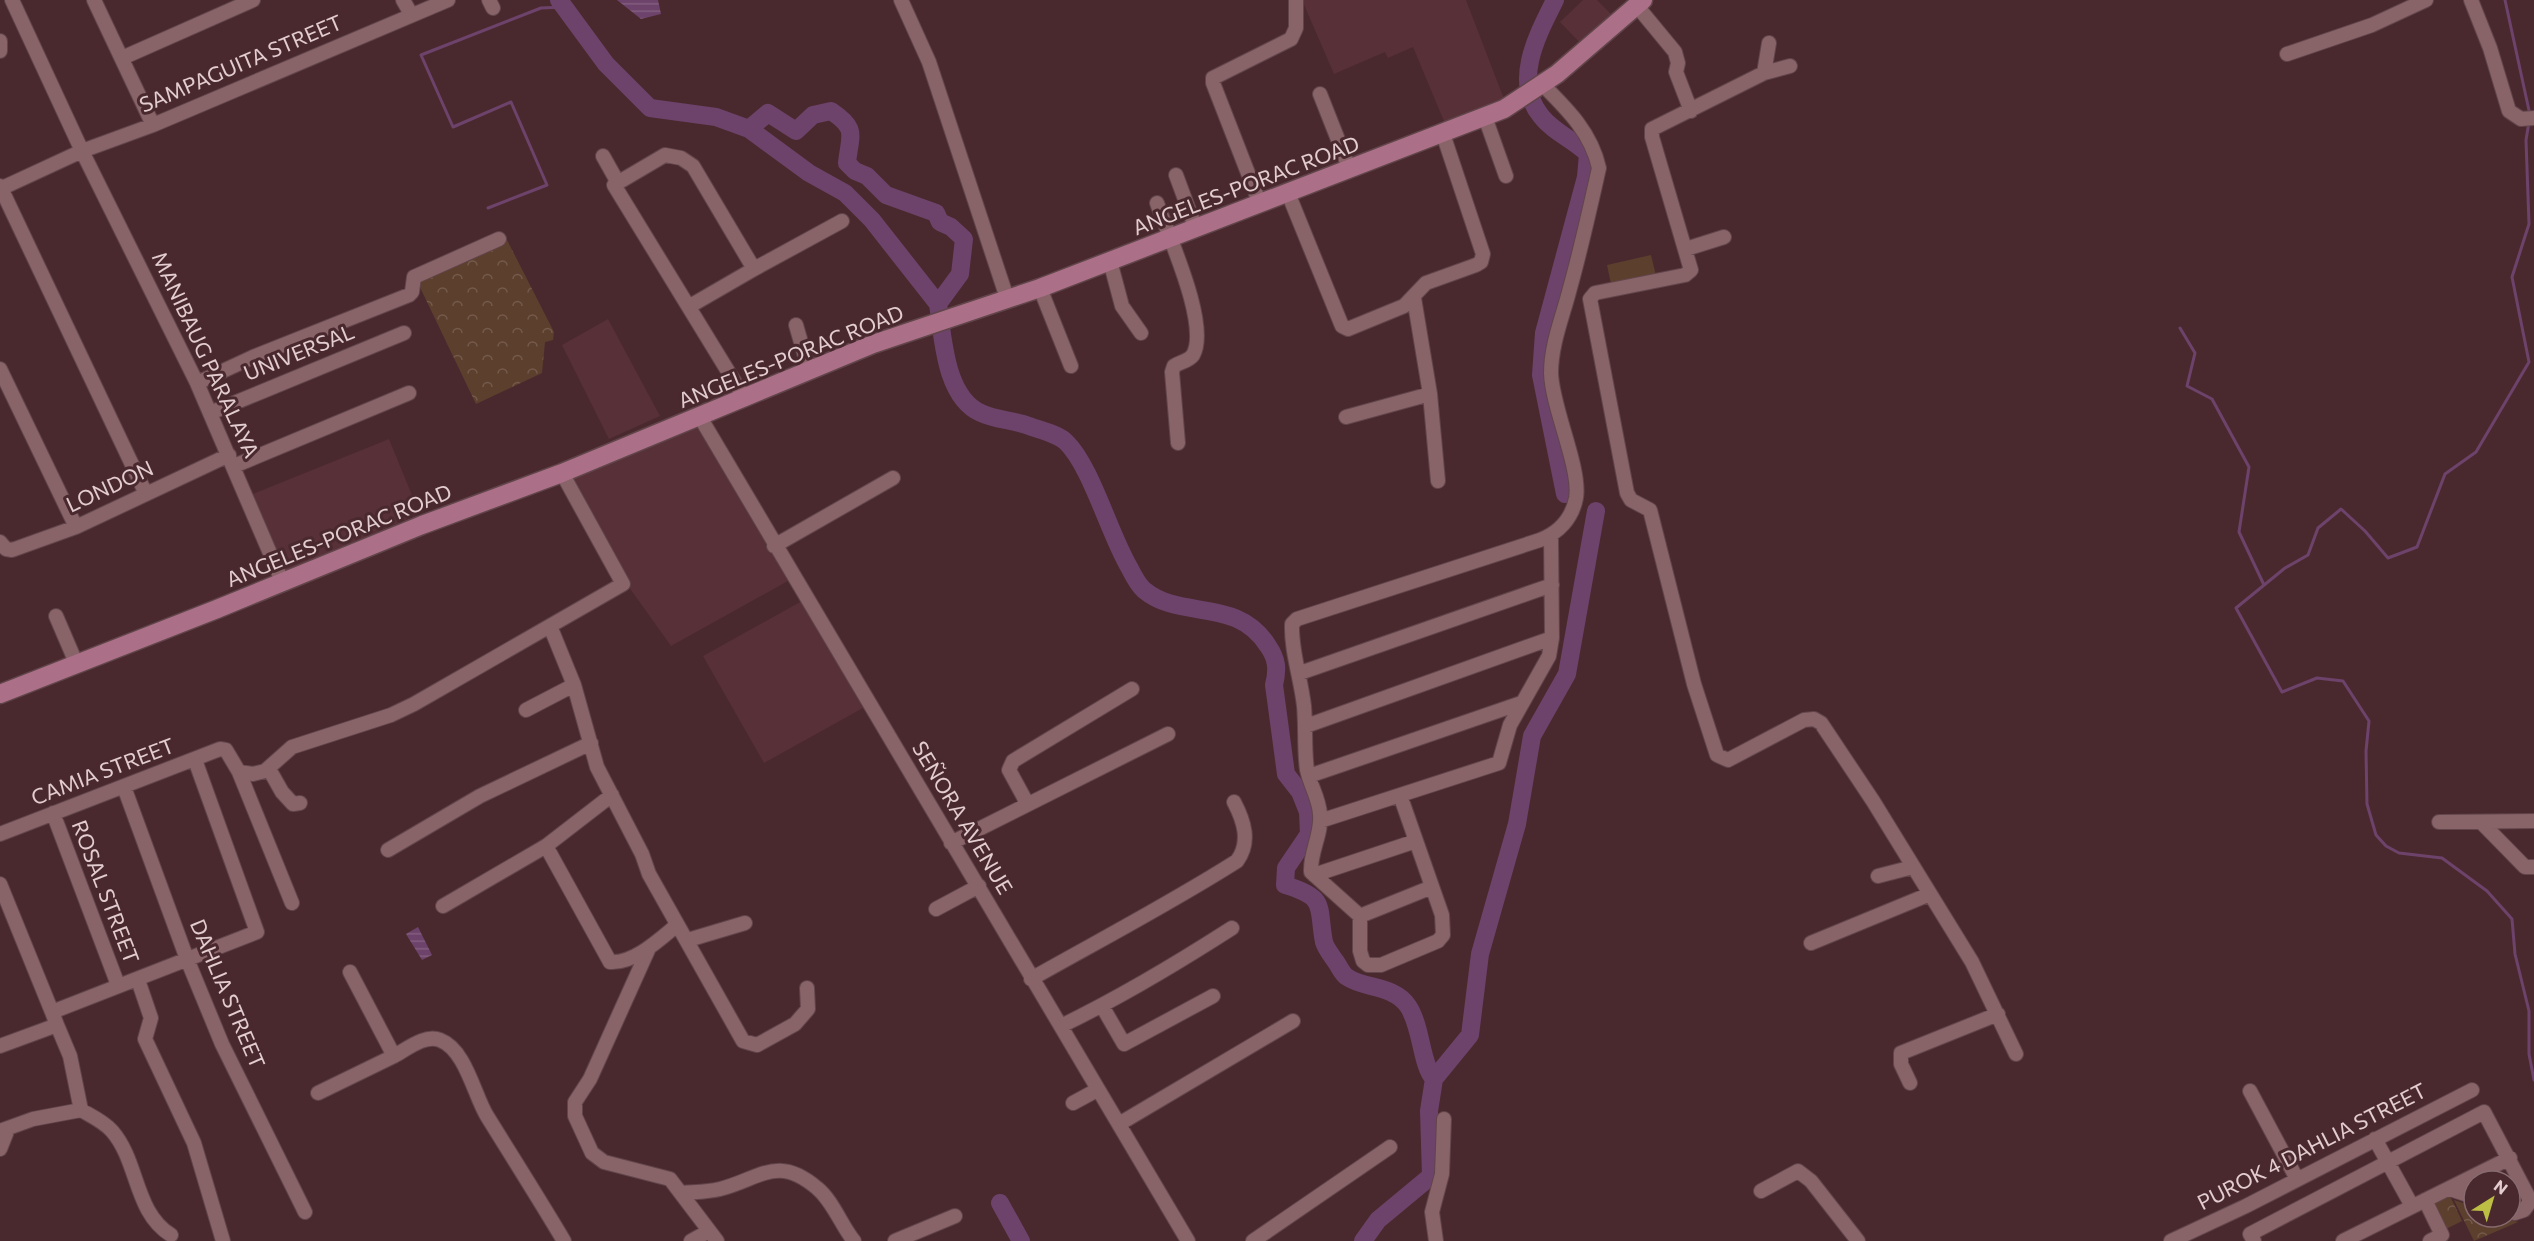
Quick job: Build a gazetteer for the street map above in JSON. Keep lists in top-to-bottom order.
{
  "streets": {
    "main road": ["ANGELES-PORAC ROAD"],
    "street": [
      "SAMPAGUITA STREET",
      "UNIVERSAL",
      "MANIBAUG PARALAYA",
      "LONDON",
      "CAMIA STREET",
      "SEÑORA AVENUE",
      "ROSAL STREET",
      "DAHLIA STREET",
      "PUROK 4 DAHLIA STREET"
    ]
  },
  "crossings": [
    ["SAMPAGUITA STREET", "MANIBAUG PARALAYA"],
    ["ANGELES-PORAC ROAD", "MANIBAUG PARALAYA"],
    ["ANGELES-PORAC ROAD", "SEÑORA AVENUE"],
    ["UNIVERSAL", "MANIBAUG PARALAYA"],
    ["MANIBAUG PARALAYA", "LONDON"],
    ["CAMIA STREET", "ROSAL STREET"],
    ["CAMIA STREET", "DAHLIA STREET"]
  ],
  "north": "top right"
}
